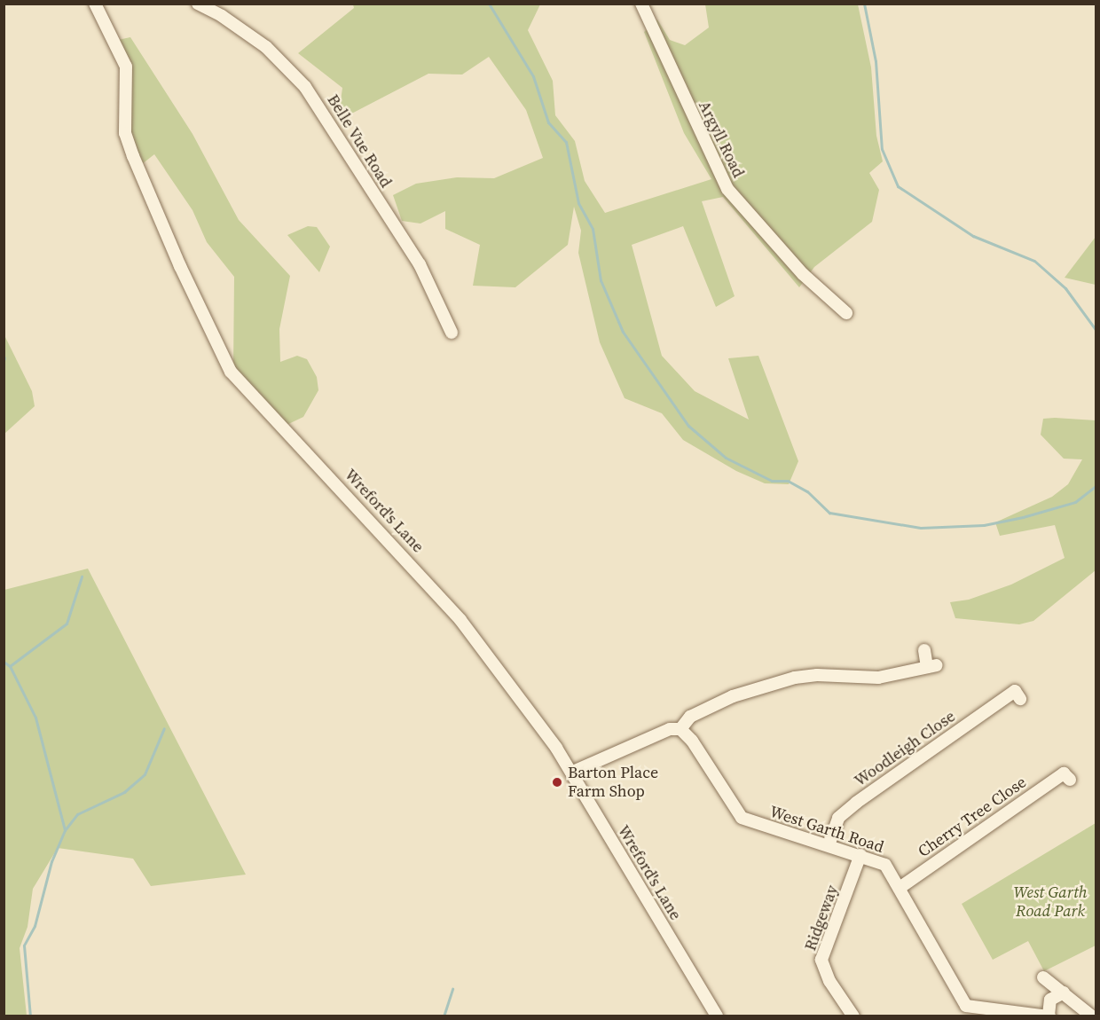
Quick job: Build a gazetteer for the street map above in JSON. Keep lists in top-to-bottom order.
{
  "streets": {
    "street": [
      "Argyll Road",
      "Belle Vue Road",
      "Wreford's Lane",
      "Woodleigh Close",
      "Cherry Tree Close",
      "West Garth Road",
      "Ridgeway"
    ]
  },
  "crossings": [
    ["Woodleigh Close", "West Garth Road"],
    ["Cherry Tree Close", "West Garth Road"],
    ["West Garth Road", "Ridgeway"]
  ],
  "parks": ["West Garth Road Park"],
  "places": ["Barton Place Farm Shop"]
}
